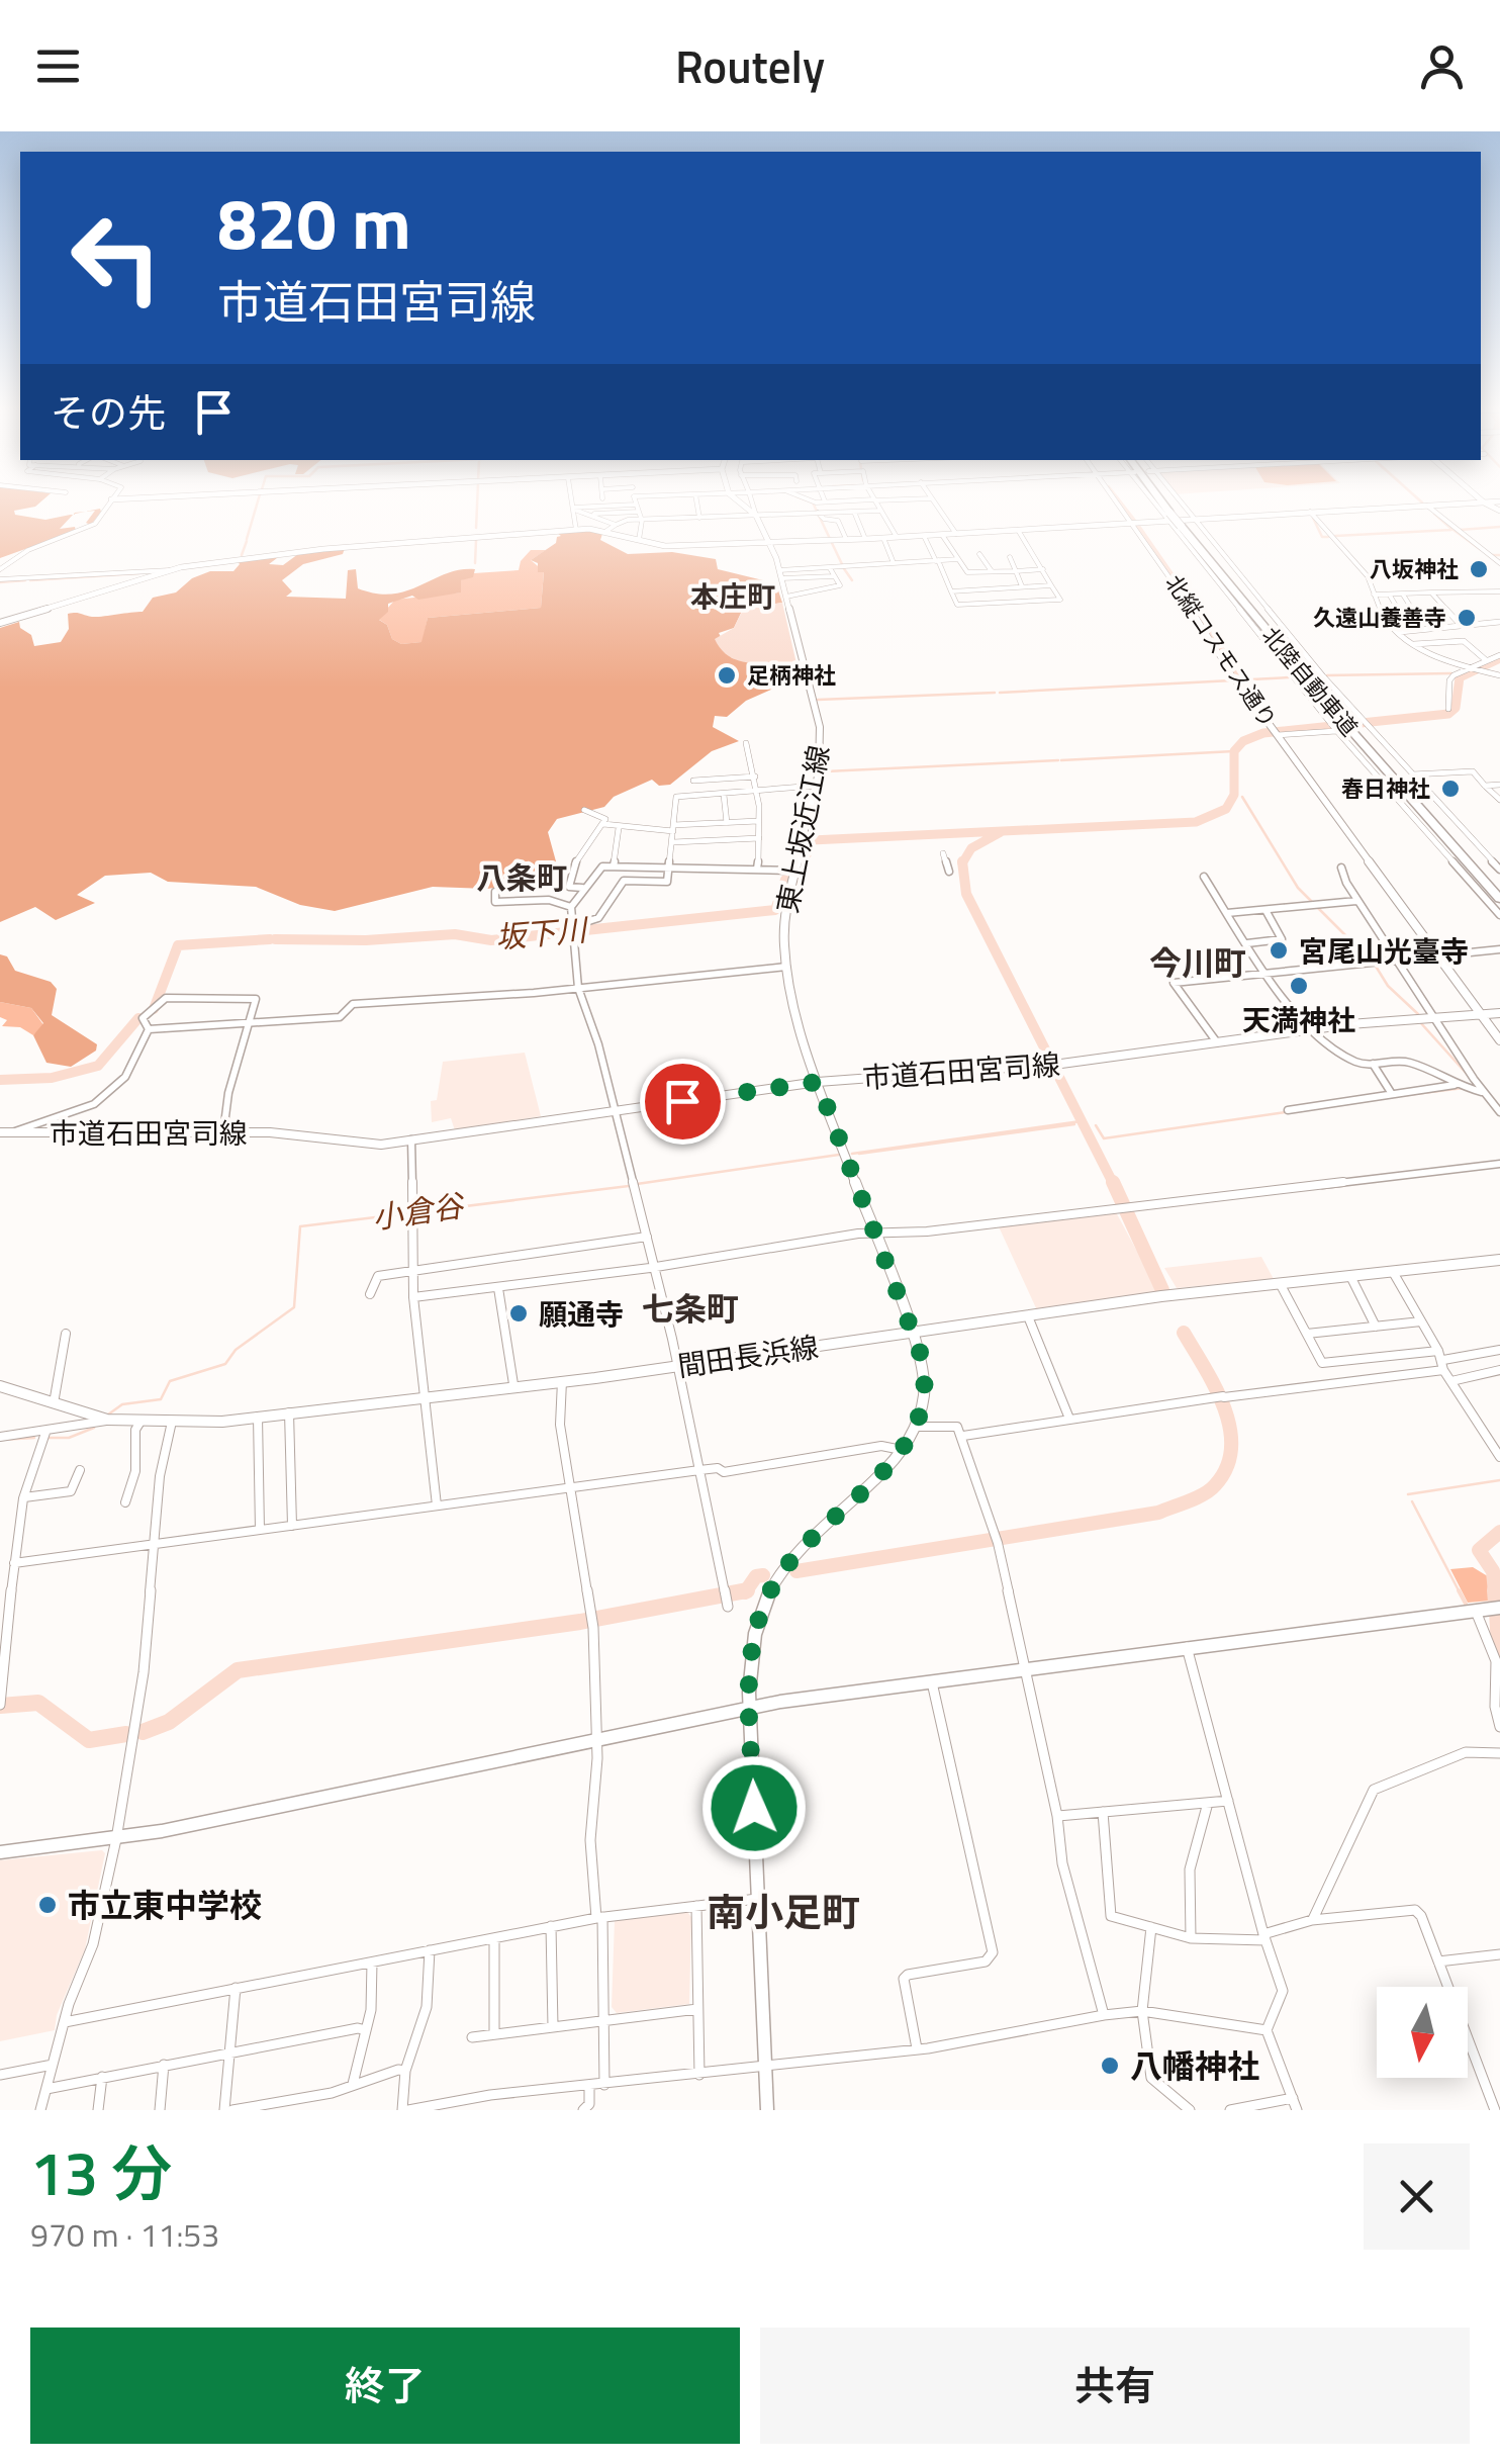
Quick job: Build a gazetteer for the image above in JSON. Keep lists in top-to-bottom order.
{
  "streets": {
    "highway": ["北陸自動車道"],
    "main road": [
      "北縦コスモス通り",
      "東上坂近江線",
      "市道石田宮司線",
      "間田長浜線"
    ]
  },
  "crossings": [
    ["北縦コスモス通り", "市道石田宮司線"],
    ["東上坂近江線", "市道石田宮司線"],
    ["東上坂近江線", "間田長浜線"]
  ],
  "districts": [
    "本庄町",
    "八条町",
    "今川町",
    "七条町",
    "南小足町"
  ],
  "water": ["坂下川", "小倉谷"],
  "places": [
    "八坂神社",
    "久遠山養善寺",
    "足柄神社",
    "春日神社",
    "宮尾山光臺寺",
    "天満神社",
    "願通寺",
    "市立東中学校",
    "八幡神社"
  ],
  "north": "bottom",
  "page": {
    "header": "Routely",
    "turn": ["820 m", "市道石田宮司線"],
    "then": "その先",
    "heading": ["13 分", "970 m · 11:53"],
    "buttons": ["終了", "共有"]
  }
}
